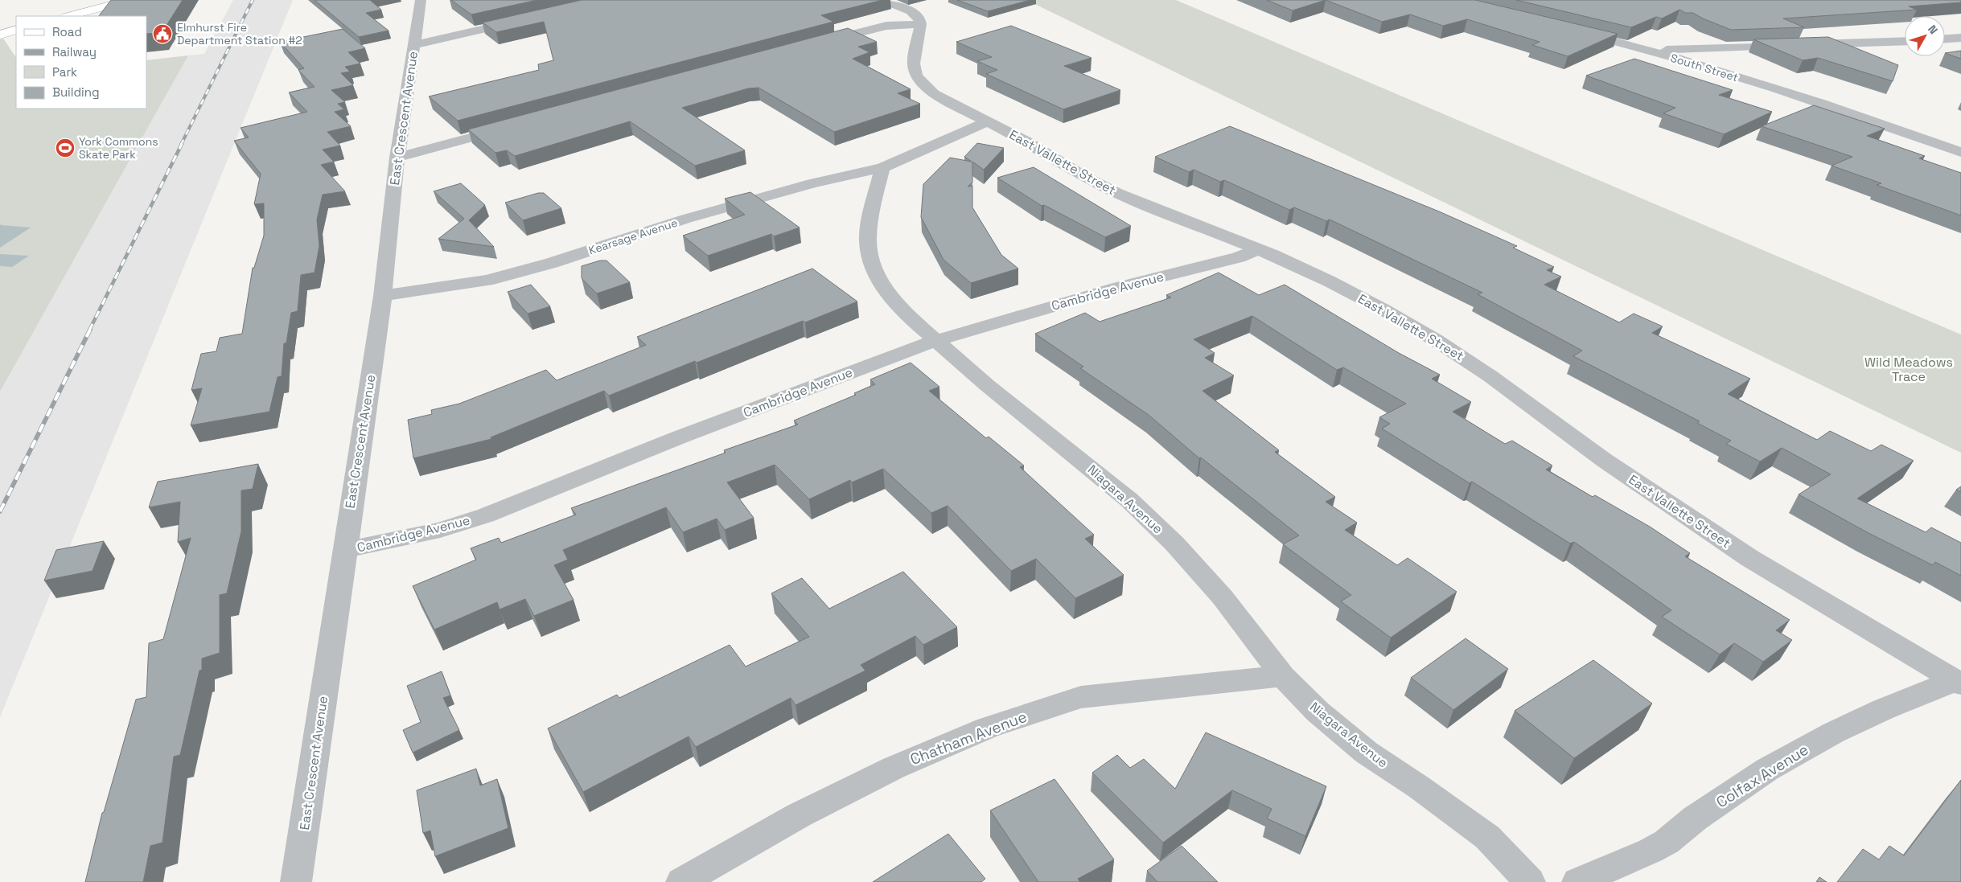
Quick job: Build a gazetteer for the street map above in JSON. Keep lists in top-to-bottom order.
{
  "streets": {
    "street": [
      "South Street",
      "East Crescent Avenue",
      "East Vallette Street",
      "Kearsage Avenue",
      "Cambridge Avenue",
      "Niagara Avenue",
      "Chatham Avenue",
      "Colfax Avenue"
    ]
  },
  "crossings": [
    ["East Crescent Avenue", "Kearsage Avenue"],
    ["East Crescent Avenue", "Cambridge Avenue"],
    ["East Vallette Street", "Cambridge Avenue"],
    ["East Vallette Street", "Colfax Avenue"],
    ["Kearsage Avenue", "Niagara Avenue"],
    ["Cambridge Avenue", "Niagara Avenue"],
    ["Niagara Avenue", "Chatham Avenue"]
  ],
  "parks": ["Wild Meadows Trace"],
  "places": {
    "public building": ["Elmhurst Fire Department Station #2"],
    "sports": ["York Commons Skate Park"]
  },
  "legend": [
    "Road",
    "Railway",
    "Park",
    "Building"
  ],
  "north": "top right"
}
